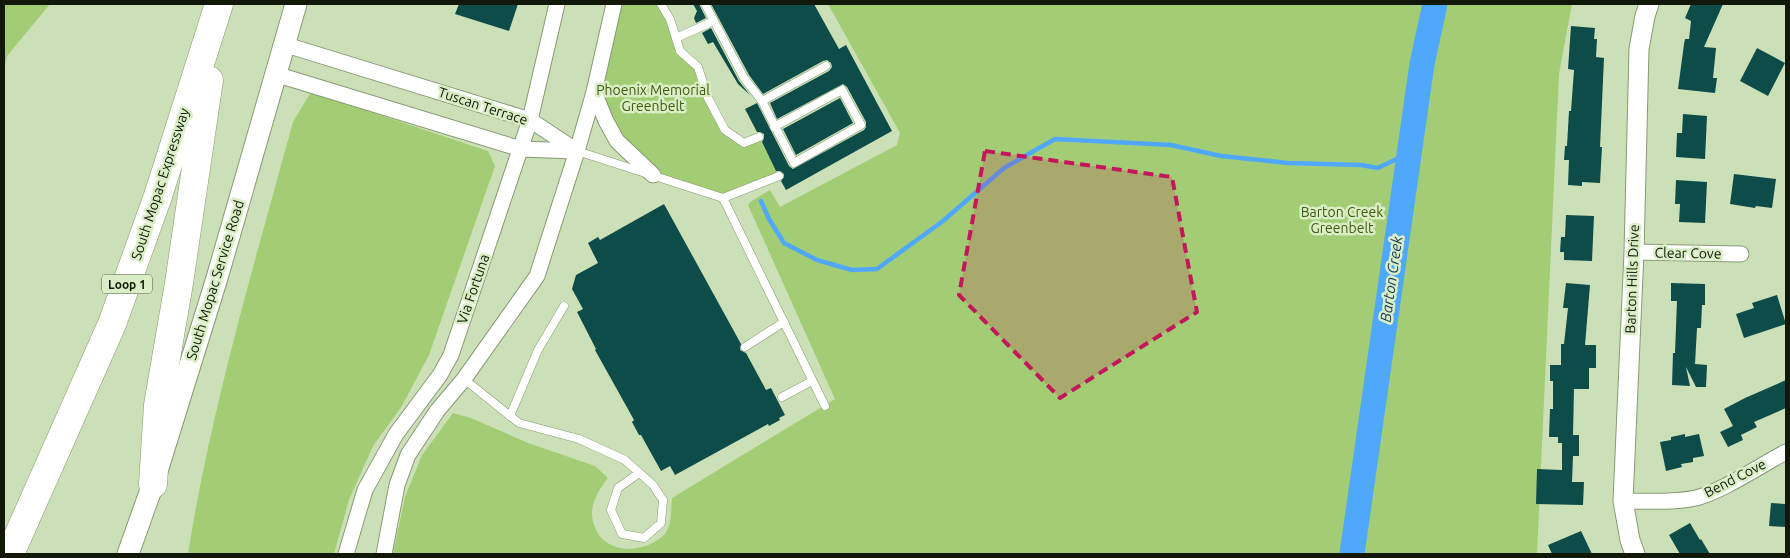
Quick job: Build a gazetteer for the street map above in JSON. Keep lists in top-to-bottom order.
{
  "streets": {
    "highway": ["South Mopac Expressway", "Loop 1"],
    "main road": ["South Mopac Service Road"],
    "street": [
      "Tuscan Terrace",
      "Clear Cove",
      "Barton Hills Drive",
      "Via Fortuna",
      "Bend Cove"
    ]
  },
  "crossings": [
    ["Tuscan Terrace", "South Mopac Service Road"],
    ["Tuscan Terrace", "Via Fortuna"],
    ["Clear Cove", "Barton Hills Drive"],
    ["Barton Hills Drive", "Bend Cove"]
  ],
  "water": ["Barton Creek"],
  "parks": ["Phoenix Memorial Greenbelt", "Barton Creek Greenbelt"]
}
